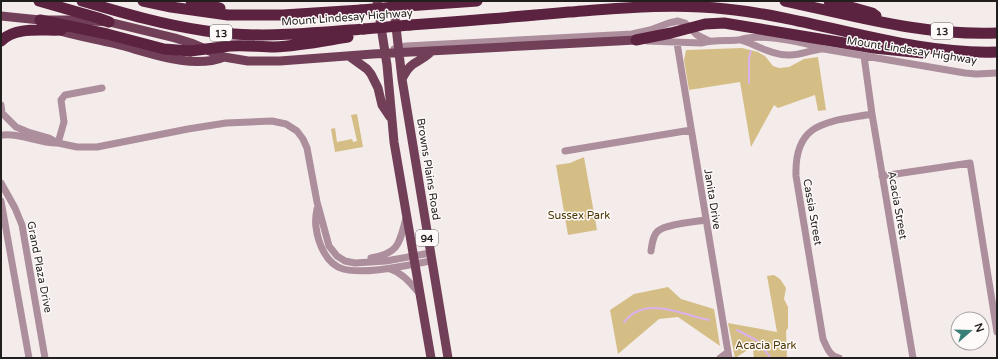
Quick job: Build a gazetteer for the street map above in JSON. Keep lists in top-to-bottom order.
{
  "streets": {
    "highway": ["Mount Lindesay Highway", "13"],
    "main road": ["Browns Plains Road", "94"],
    "street": [
      "Janita Drive",
      "Acacia Street",
      "Cassia Street",
      "Grand Plaza Drive"
    ]
  },
  "crossings": [
    ["Mount Lindesay Highway", "Browns Plains Road"],
    ["Mount Lindesay Highway", "Janita Drive"],
    ["Mount Lindesay Highway", "Acacia Street"],
    ["Mount Lindesay Highway", "94"],
    ["Acacia Street", "Cassia Street"]
  ],
  "parks": ["Sussex Park", "Acacia Park"],
  "north": "right"
}
